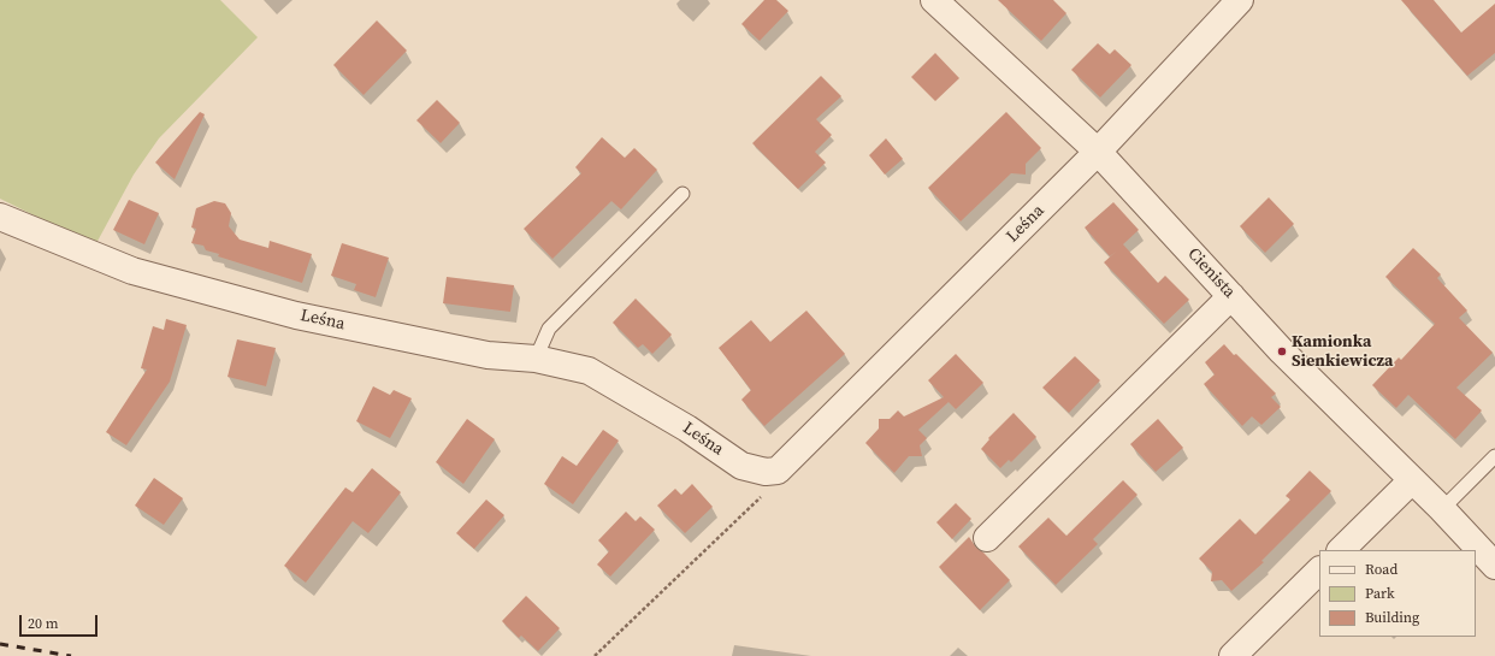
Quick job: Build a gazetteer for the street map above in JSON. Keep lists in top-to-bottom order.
{
  "streets": {
    "street": ["Leśna", "Cienista"]
  },
  "crossings": [
    ["Leśna", "Cienista"]
  ],
  "places": ["Kamionka Sienkiewicza"],
  "legend": ["Road", "Park", "Building"],
  "scale_bar": "20 m"
}
